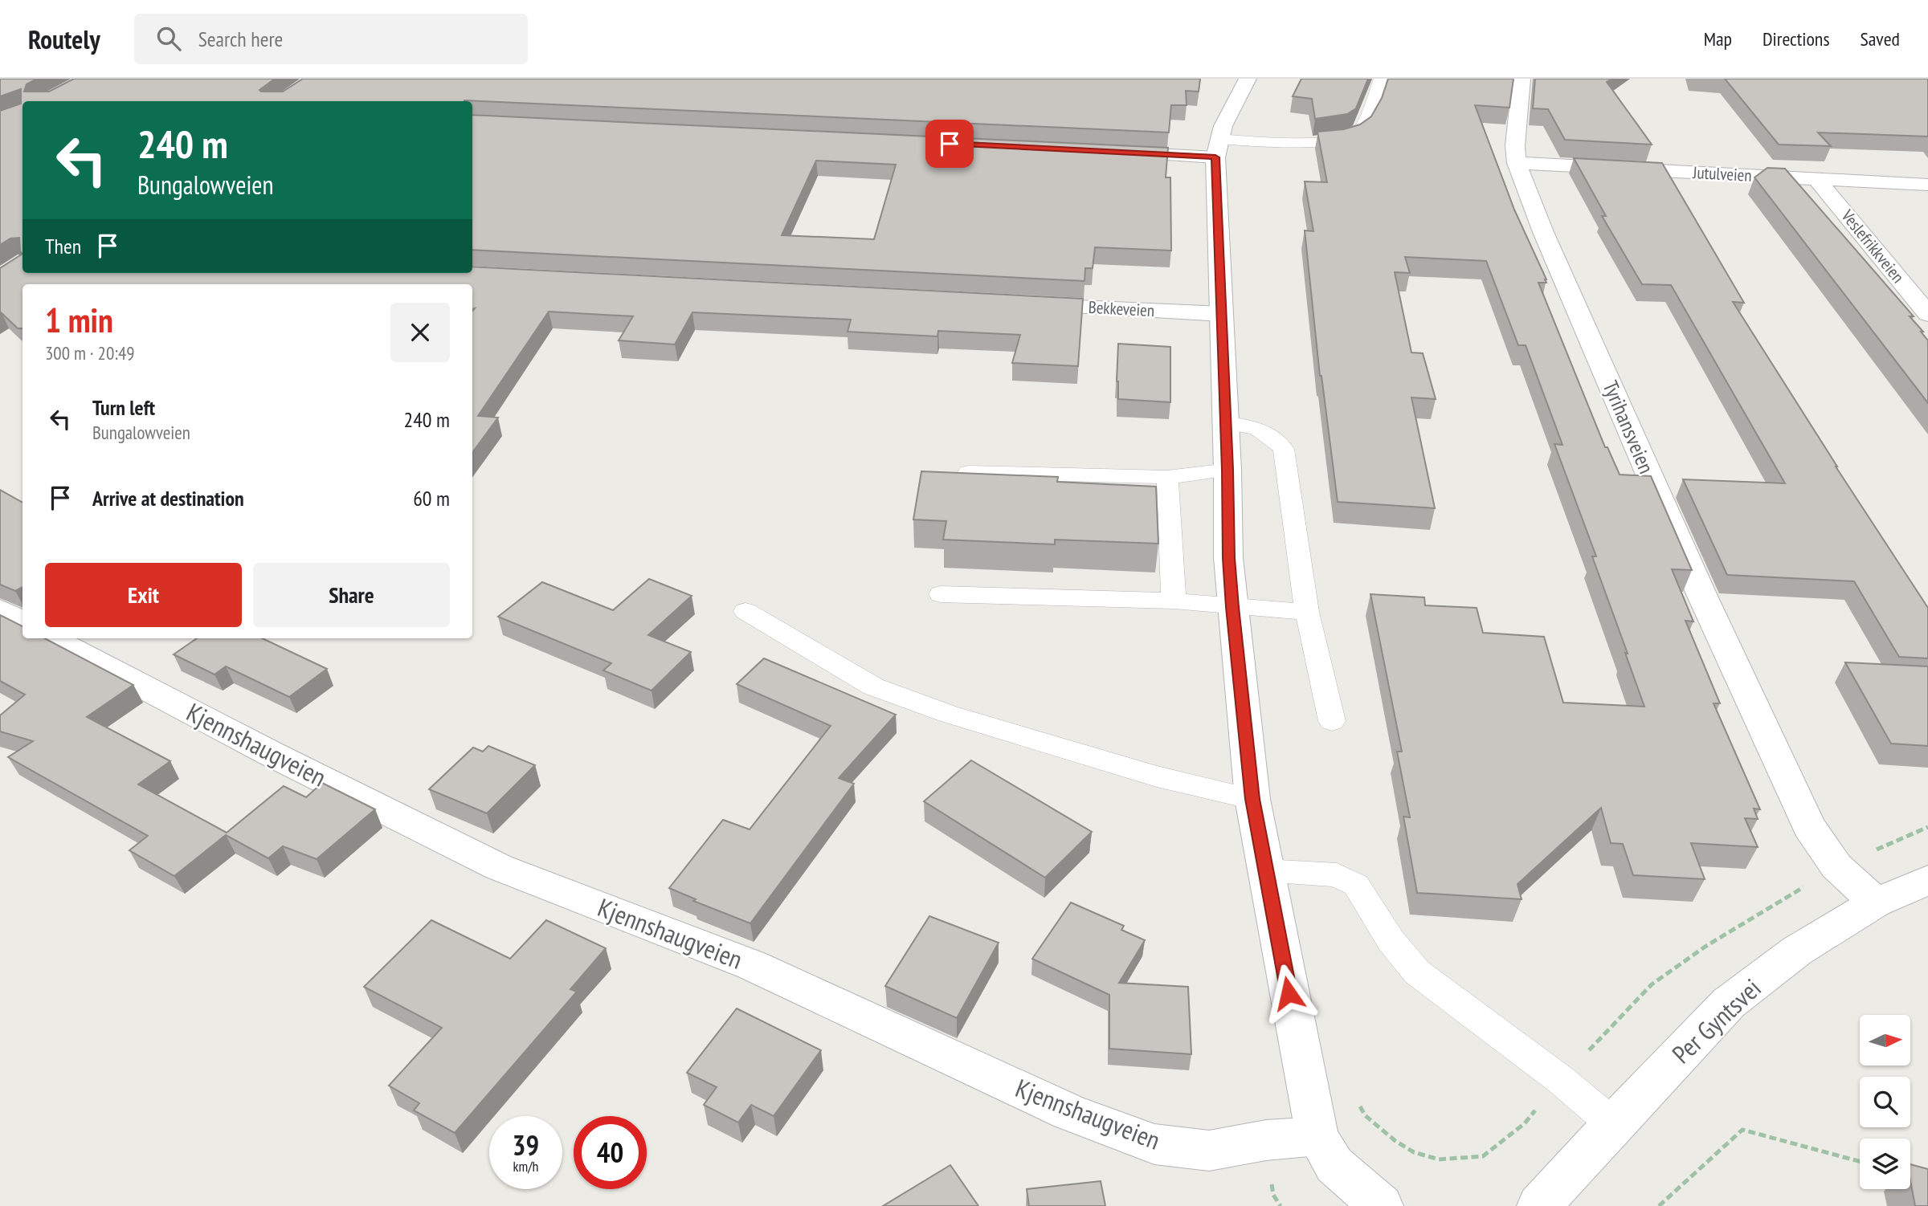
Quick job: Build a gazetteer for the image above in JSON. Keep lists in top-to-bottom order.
{
  "streets": {
    "street": [
      "Jutulveien",
      "Veslefrikkveien",
      "Bekkeveien",
      "Tyrihansveien",
      "Kjennshaugveien",
      "Per Gyntsvei"
    ]
  },
  "crossings": [
    ["Jutulveien", "Veslefrikkveien"],
    ["Jutulveien", "Tyrihansveien"],
    ["Tyrihansveien", "Per Gyntsvei"]
  ],
  "north": "right",
  "page": {
    "header": "Routely",
    "search": "Search here",
    "nav": ["Map", "Directions", "Saved"],
    "turn": ["240 m", "Bungalowveien"],
    "then": "Then",
    "heading": ["1 min", "300 m · 20:49"],
    "list": [
      {
        "name": "Turn left",
        "note": "Bungalowveien",
        "value": "240 m"
      },
      {
        "name": "Arrive at destination",
        "value": "60 m"
      }
    ],
    "buttons": ["Exit", "Share"],
    "speed": "39 km/h",
    "limit": "40"
  }
}
